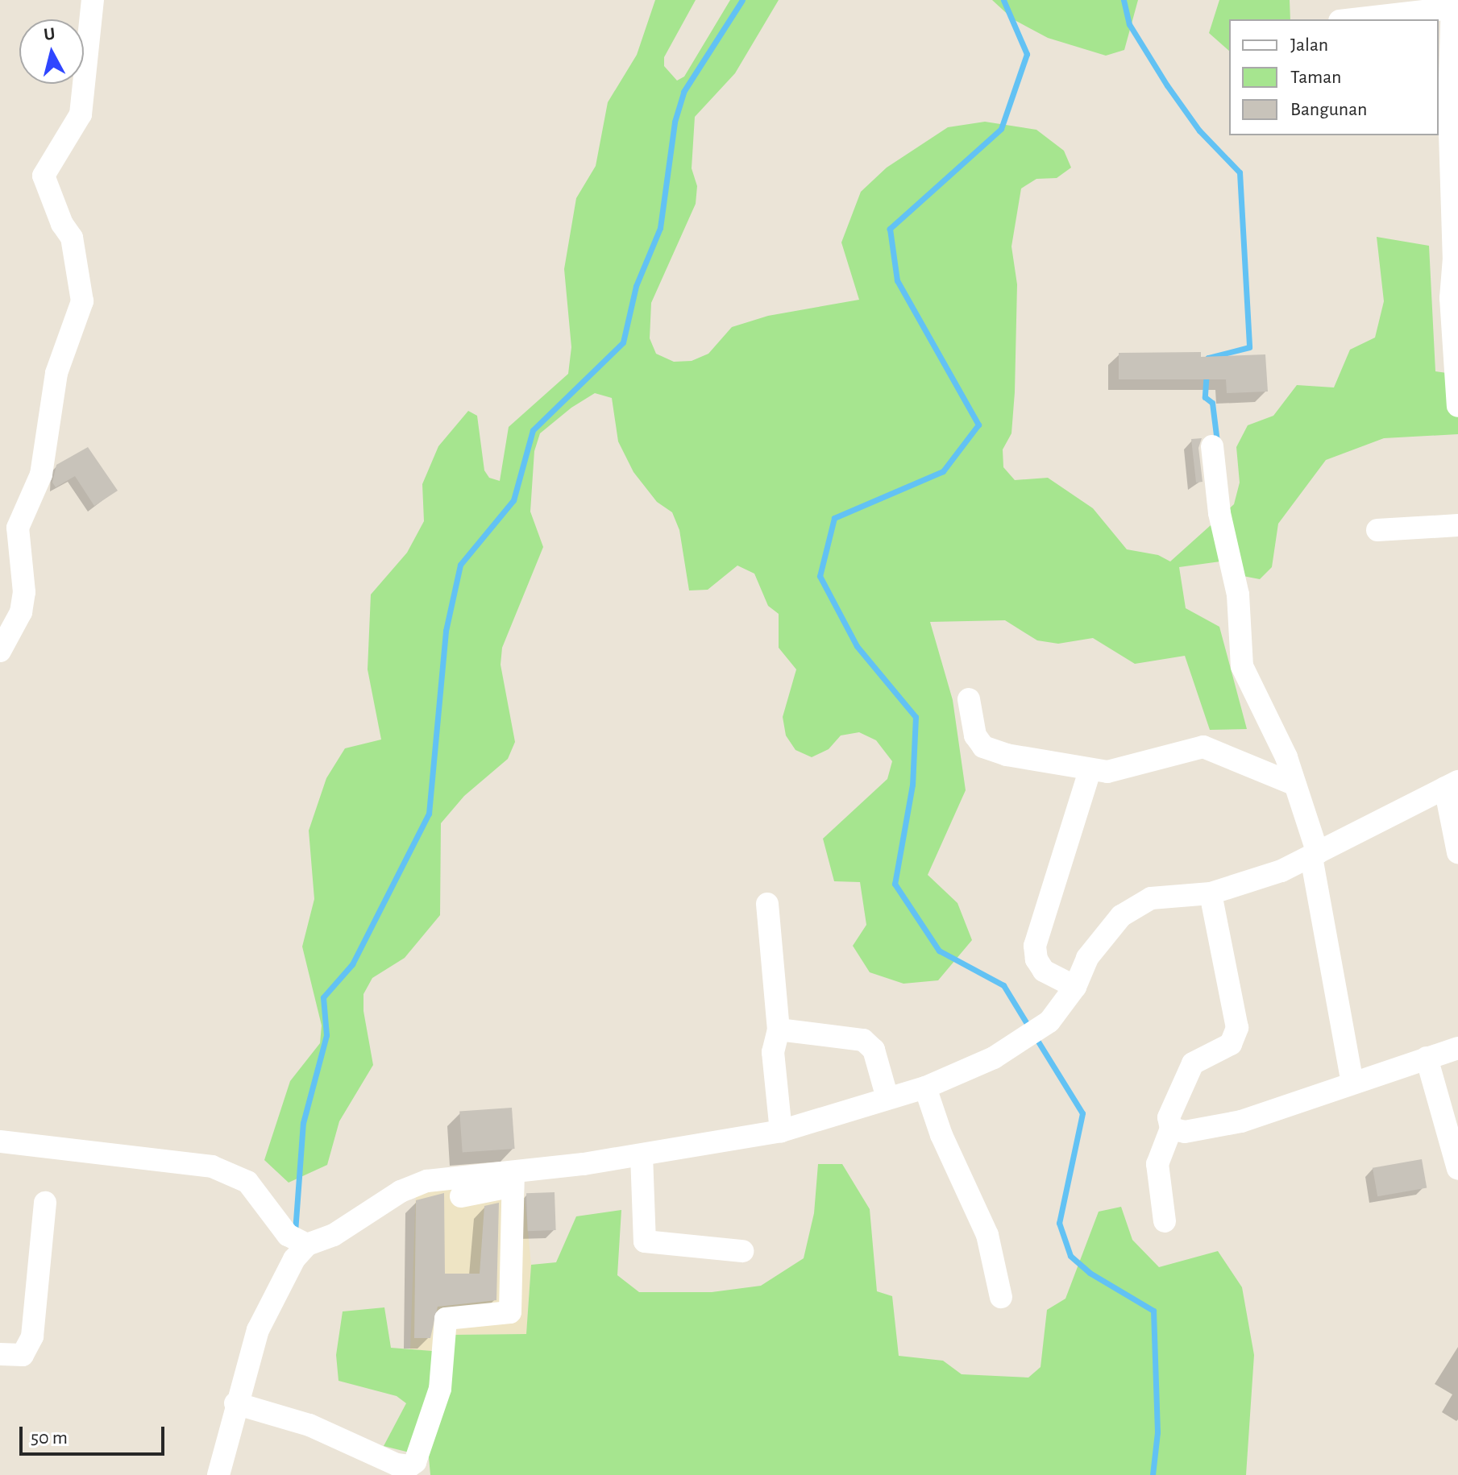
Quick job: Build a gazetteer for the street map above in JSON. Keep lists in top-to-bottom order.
{
  "legend": ["Jalan", "Taman", "Bangunan"],
  "scale_bar": "50 m",
  "north": "top"
}
